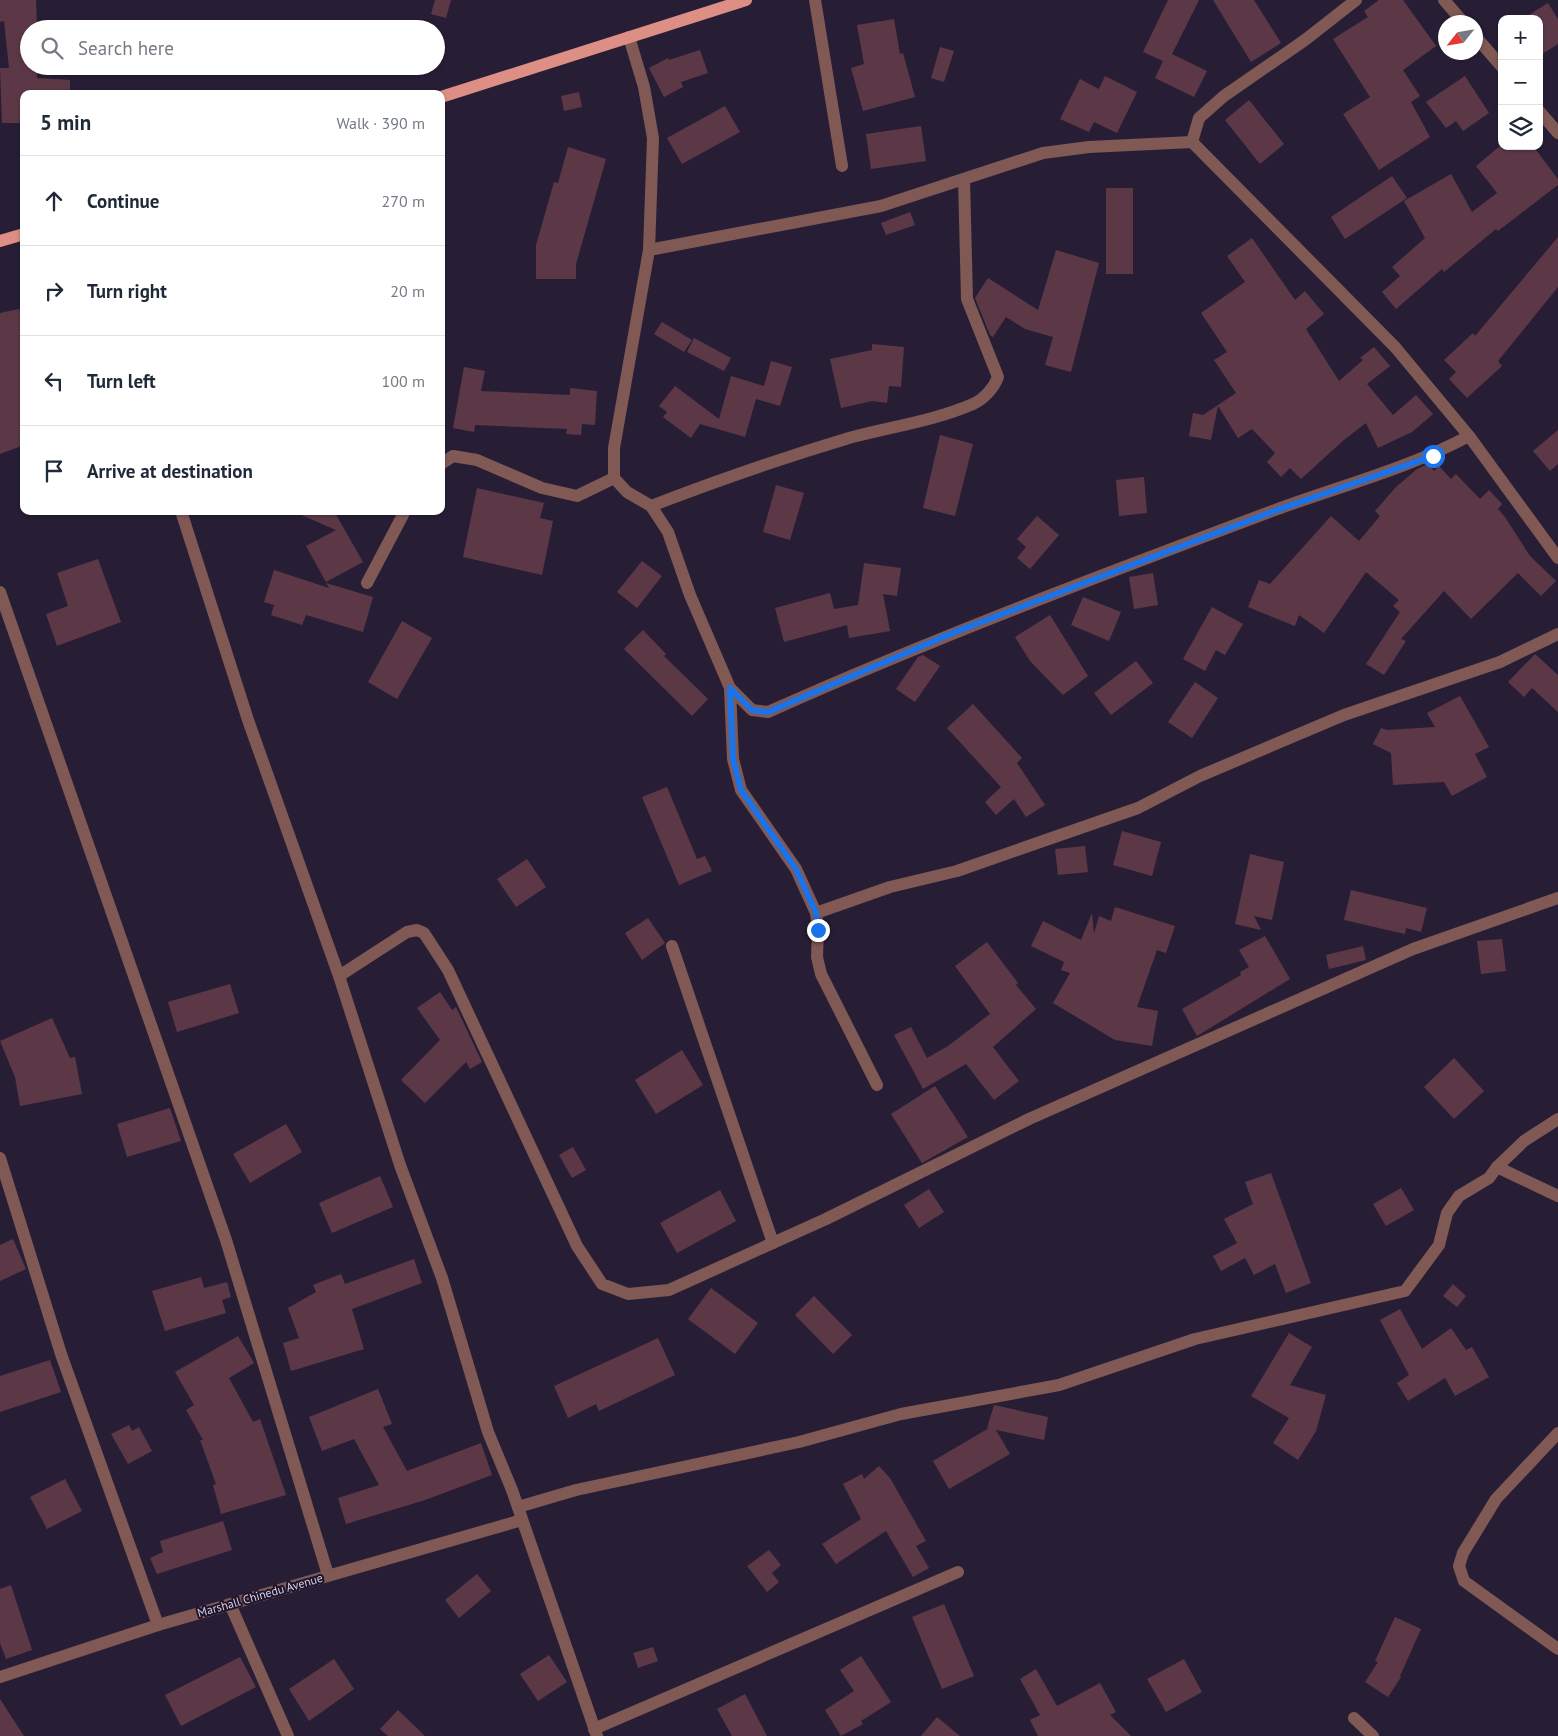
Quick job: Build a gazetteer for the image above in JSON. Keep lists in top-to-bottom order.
{
  "streets": {
    "street": ["Marshall Chinedu Avenue"]
  },
  "north": "bottom left",
  "page": {
    "map_buttons": ["+", "−"],
    "search": "Search here",
    "heading": ["5 min", "Walk · 390 m"],
    "list": [
      ["Continue", "270 m"],
      ["Turn right", "20 m"],
      ["Turn left", "100 m"],
      "Arrive at destination"
    ]
  }
}
